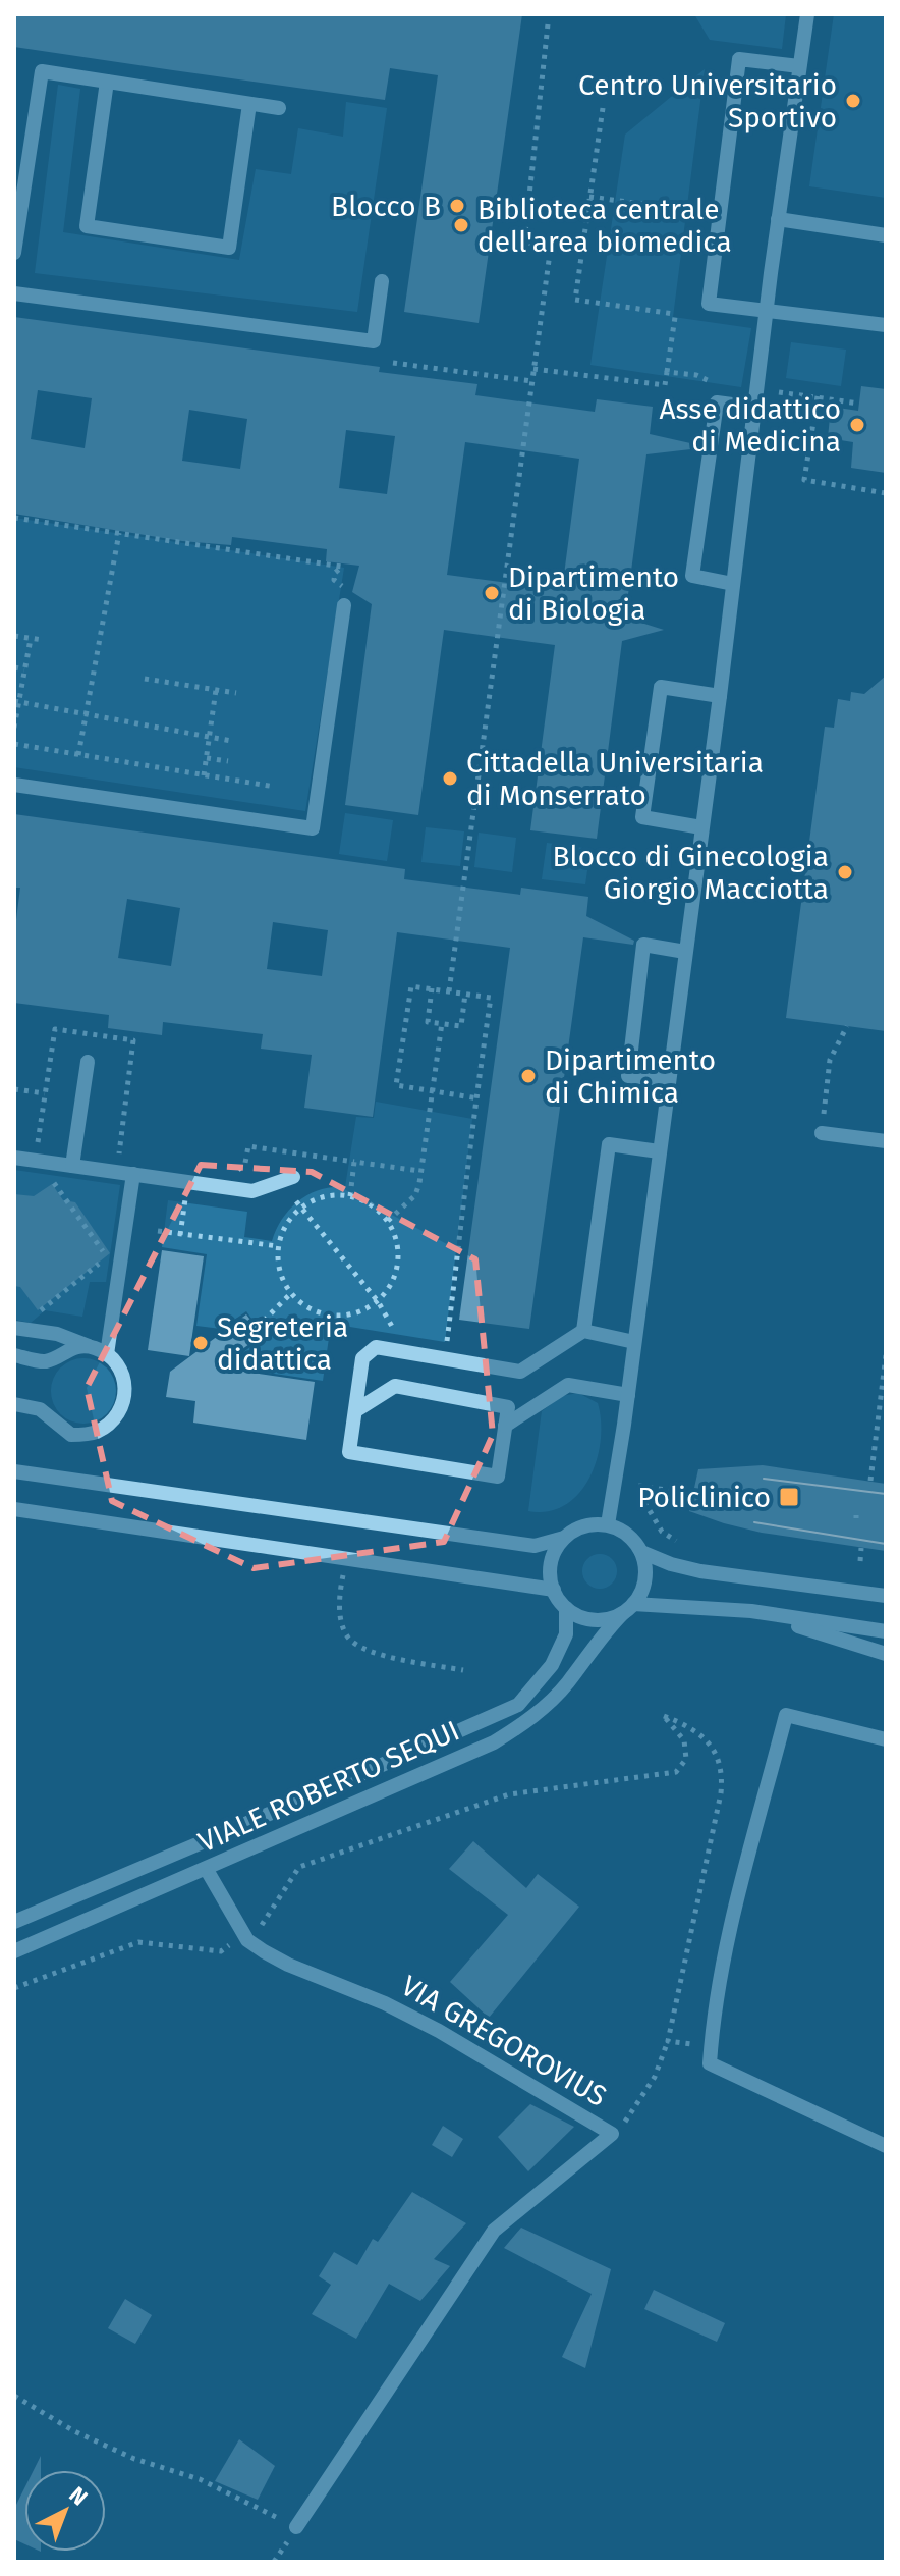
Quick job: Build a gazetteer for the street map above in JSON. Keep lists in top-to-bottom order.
{
  "streets": {
    "street": ["VIALE ROBERTO SEQUI", "VIA GREGOROVIUS"]
  },
  "crossings": [
    ["VIALE ROBERTO SEQUI", "VIA GREGOROVIUS"]
  ],
  "places": {
    "other": [
      "Centro Universitario Sportivo",
      "Blocco B",
      "Biblioteca centrale dell'area biomedica",
      "Asse didattico di Medicina",
      "Dipartimento di Biologia",
      "Cittadella Universitaria di Monserrato",
      "Blocco di Ginecologia Giorgio Macciotta",
      "Dipartimento di Chimica",
      "Segreteria didattica"
    ],
    "transit": ["Policlinico"]
  },
  "north": "top right"
}
